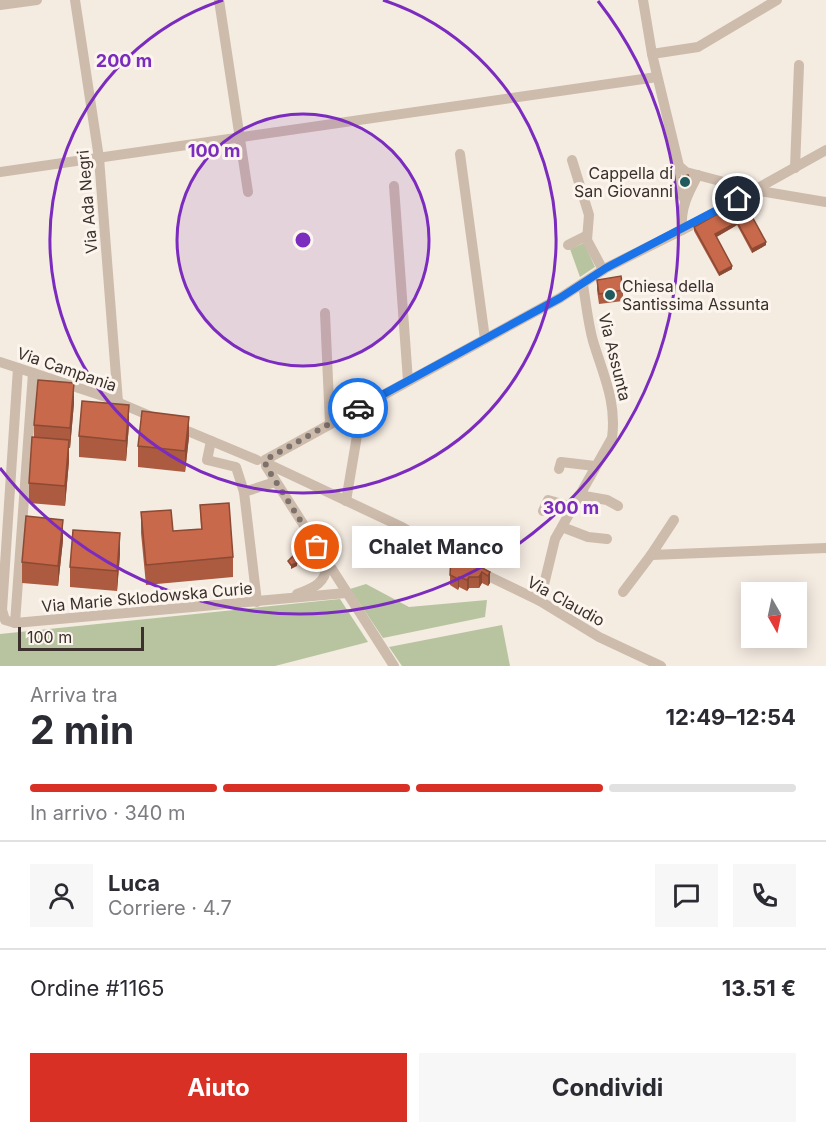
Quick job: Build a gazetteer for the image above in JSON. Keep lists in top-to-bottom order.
{
  "streets": {
    "street": [
      "Via Ada Negri",
      "Via Assunta",
      "Via Campania",
      "Via Marie Sklodowska Curie",
      "Via Claudio"
    ]
  },
  "crossings": [
    ["Via Ada Negri", "Via Campania"],
    ["Via Assunta", "Via Claudio"],
    ["Via Campania", "Via Marie Sklodowska Curie"],
    ["Via Campania", "Via Claudio"]
  ],
  "places": ["Cappella di San Giovanni", "Chiesa della Santissima Assunta", "Chalet Manco"],
  "scale_bar": "100 m",
  "north": "bottom",
  "page": {
    "bubble": "Chalet Manco",
    "scale": "100 m",
    "heading": ["2 min", "Arriva tra", "12:49–12:54"],
    "panel": [
      "Luca",
      "Corriere · 4.7",
      "Ordine #1165",
      "13.51 €"
    ],
    "bar": "In arrivo · 340 m",
    "buttons": ["Aiuto", "Condividi"]
  },
  "rings": ["200 m", "100 m", "300 m"]
}
